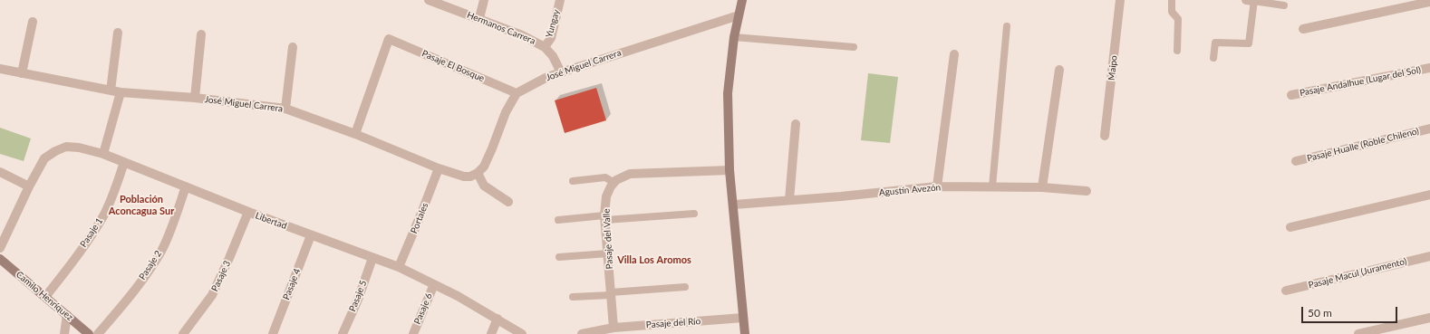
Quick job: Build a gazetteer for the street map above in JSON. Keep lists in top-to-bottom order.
{
  "streets": {
    "street": [
      "Yungay",
      "Hermanos Carrera",
      "José Miguel Carrera",
      "Pasaje El Bosque",
      "Maipo",
      "Pasaje Andalhue (Lugar del Sol)",
      "Pasaje Hualle (Roble Chileno)",
      "Agustín Avezón",
      "Portales",
      "Libertad",
      "Pasaje 1",
      "Pasaje del Valle",
      "Pasaje 2",
      "Pasaje Macul (Juramento)",
      "Pasaje 3",
      "Pasaje 4",
      "Camilo Henríquez",
      "Pasaje 5",
      "Pasaje 6",
      "Pasaje del Río"
    ]
  },
  "crossings": [
    ["Yungay", "Hermanos Carrera"],
    ["Hermanos Carrera", "José Miguel Carrera"],
    ["José Miguel Carrera", "Pasaje El Bosque"],
    ["José Miguel Carrera", "Portales"],
    ["Portales", "Libertad"],
    ["Libertad", "Pasaje 1"],
    ["Libertad", "Pasaje 2"],
    ["Libertad", "Pasaje 3"],
    ["Libertad", "Pasaje 4"],
    ["Libertad", "Pasaje 5"],
    ["Libertad", "Pasaje 6"],
    ["Pasaje 1", "Camilo Henríquez"],
    ["Pasaje del Valle", "Pasaje del Río"]
  ],
  "districts": ["Población Aconcagua Sur", "Villa Los Aromos"],
  "scale_bar": "50 m"
}
